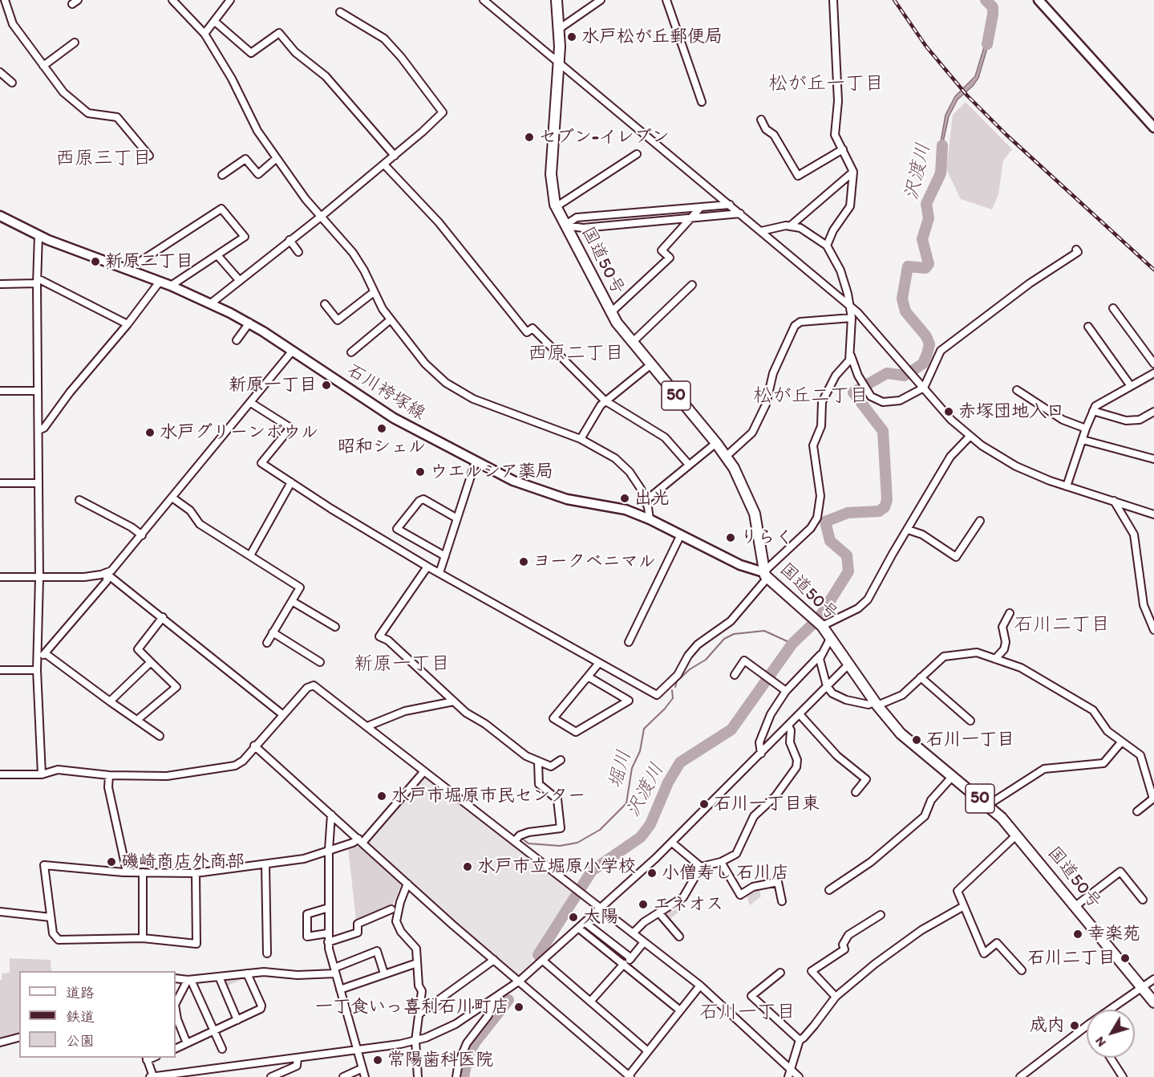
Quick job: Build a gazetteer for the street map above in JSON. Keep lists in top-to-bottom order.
{
  "streets": {
    "highway": ["国道50号", "50"],
    "main road": ["石川袴塚線"]
  },
  "crossings": [
    ["国道50号", "石川袴塚線"]
  ],
  "districts": [
    "松が丘一丁目",
    "西原三丁目",
    "西原二丁目",
    "松が丘二丁目",
    "石川二丁目",
    "新原一丁目",
    "石川一丁目"
  ],
  "water": ["沢渡川", "堀川"],
  "places": [
    "水戸松が丘郵便局",
    "セブン-イレブン",
    "新原二丁目",
    "新原一丁目",
    "赤塚団地入口",
    "昭和シェル",
    "水戸グリーンボウル",
    "ウエルシア薬局",
    "出光",
    "りらく",
    "ヨークベニマル",
    "石川一丁目",
    "水戸市堀原市民センター",
    "石川一丁目東",
    "磯崎商店外商部",
    "水戸市立堀原小学校",
    "小僧寿し 石川店",
    "エネオス",
    "太陽",
    "幸楽苑",
    "石川二丁目",
    "一丁食いっ喜利石川町店",
    "成内",
    "常陽歯科医院"
  ],
  "legend": ["道路", "鉄道", "公園"],
  "north": "bottom left"
}
